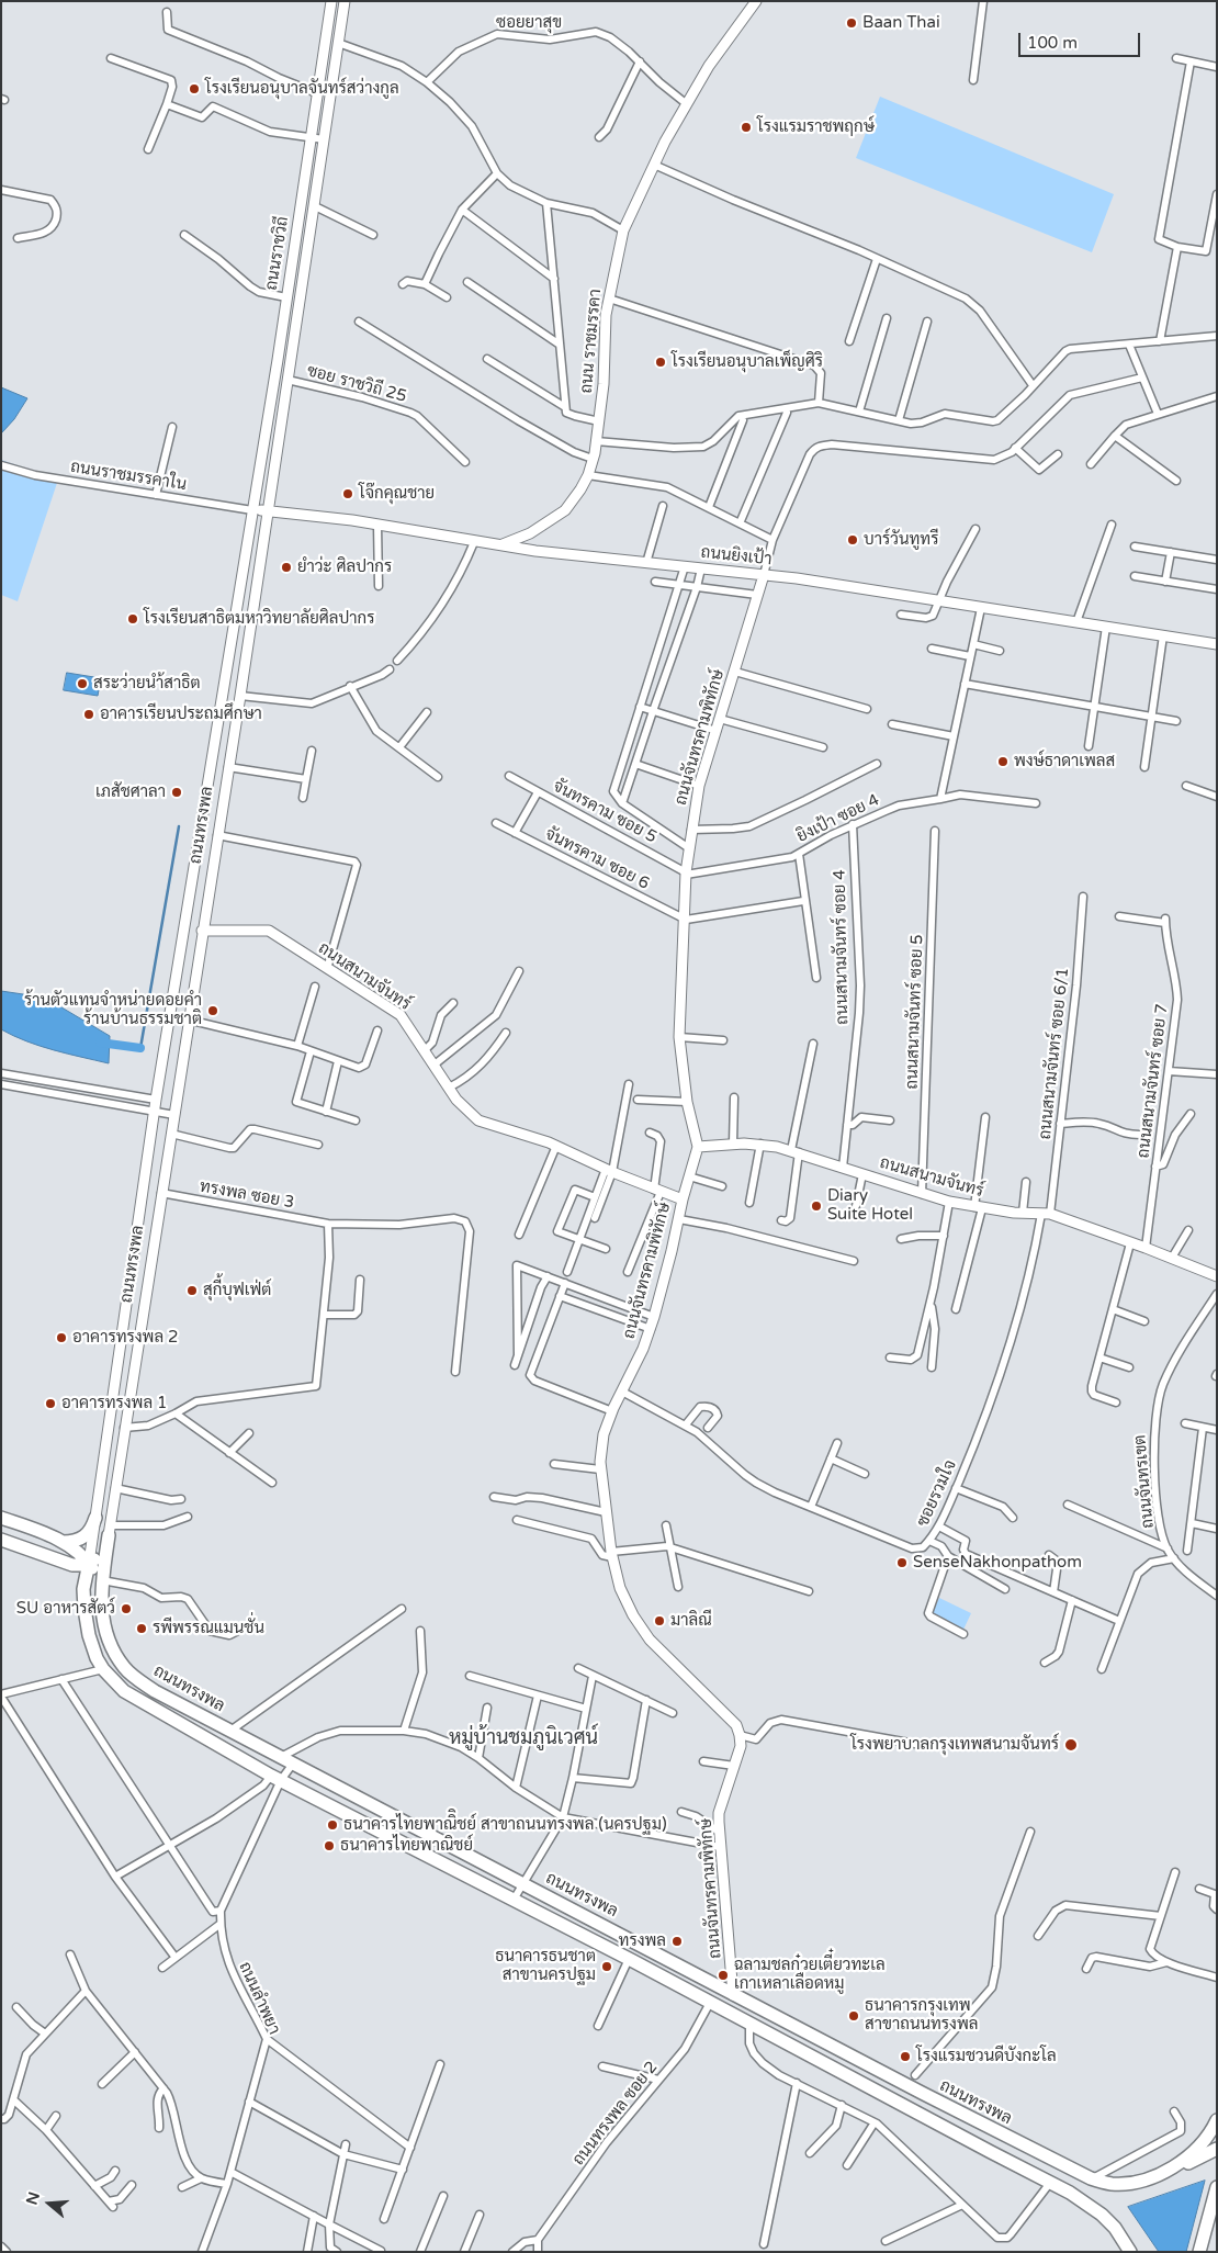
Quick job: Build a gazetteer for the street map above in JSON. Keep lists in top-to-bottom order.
{
  "streets": {
    "highway": ["ถนนทรงพล"],
    "main road": [
      "ถนนราชวิถี",
      "ถนน ราชมรรคา",
      "ถนนยิงเป้า",
      "ถนนจันทรคามพิทักษ์",
      "ถนนสนามจันทร์"
    ],
    "street": [
      "ซอยยาสุข",
      "ซอย ราชวิถี 25",
      "ถนนราชมรรคาใน",
      "จันทรคาม ซอย 5",
      "ยิงเป้า ซอย 4",
      "จันทรคาม ซอย 6",
      "ถนนสนามจันทร์ ซอย 4",
      "ถนนสนามจันทร์ ซอย 5",
      "ถนนสนามจันทร์ ซอย 6/1",
      "ถนนสนามจันทร์ ซอย 7",
      "ทรงพล ซอย 3",
      "ถนนจันทรเขต",
      "ซอยรวมใจ",
      "ถนนลำพยา",
      "ถนนทรงพล ซอย 2"
    ]
  },
  "crossings": [
    ["ซอยยาสุข", "ถนน ราชมรรคา"],
    ["ถนนราชวิถี", "ซอย ราชวิถี 25"],
    ["ถนนราชวิถี", "ถนนราชมรรคาใน"],
    ["ถนนราชวิถี", "ถนนยิงเป้า"],
    ["ถนนราชวิถี", "ถนนทรงพล"],
    ["ถนน ราชมรรคา", "ถนนยิงเป้า"],
    ["ถนนราชมรรคาใน", "ถนนยิงเป้า"],
    ["ถนนราชมรรคาใน", "ถนนทรงพล"],
    ["ถนนยิงเป้า", "ถนนจันทรคามพิทักษ์"],
    ["ถนนยิงเป้า", "ถนนทรงพล"],
    ["ถนนจันทรคามพิทักษ์", "จันทรคาม ซอย 5"],
    ["ถนนจันทรคามพิทักษ์", "ยิงเป้า ซอย 4"],
    ["ถนนจันทรคามพิทักษ์", "ถนนทรงพล"],
    ["ถนนจันทรคามพิทักษ์", "จันทรคาม ซอย 6"],
    ["ถนนจันทรคามพิทักษ์", "ถนนสนามจันทร์"],
    ["ถนนจันทรคามพิทักษ์", "ซอยรวมใจ"],
    ["จันทรคาม ซอย 5", "ยิงเป้า ซอย 4"],
    ["ยิงเป้า ซอย 4", "ถนนสนามจันทร์ ซอย 4"],
    ["ถนนทรงพล", "ถนนสนามจันทร์"],
    ["ถนนทรงพล", "ทรงพล ซอย 3"],
    ["ถนนทรงพล", "ถนนลำพยา"],
    ["ถนนทรงพล", "ถนนทรงพล ซอย 2"],
    ["ถนนสนามจันทร์ ซอย 4", "ถนนสนามจันทร์"],
    ["ถนนสนามจันทร์", "ถนนสนามจันทร์ ซอย 5"],
    ["ถนนสนามจันทร์", "ถนนสนามจันทร์ ซอย 6/1"],
    ["ถนนสนามจันทร์", "ถนนสนามจันทร์ ซอย 7"],
    ["ถนนสนามจันทร์", "ซอยรวมใจ"],
    ["ถนนสนามจันทร์ ซอย 6/1", "ซอยรวมใจ"]
  ],
  "districts": ["หมู่บ้านชมภูนิเวศน์"],
  "places": [
    "Baan Thai",
    "โรงเรียนอนุบาลจันทร์สว่างกูล",
    "โรงแรมราชพฤกษ์",
    "โรงเรียนอนุบาลเพ็ญศิริ",
    "โจ๊กคุณชาย",
    "บาร์วันทูทรี",
    "ยำว่ะ ศิลปากร",
    "โรงเรียนสาธิตมหาวิทยาลัยศิลปากร",
    "สระว่ายนำ้สาธิต",
    "อาคารเรียนประถมศึกษา",
    "พงษ์ธาดาเพลส",
    "เภสัชศาลา",
    "ร้านตัวแทนจำหน่ายดอยคำ ร้านบ้านธรรมชาติ",
    "Diary Suite Hotel",
    "สุกี้บุฟเฟ่ต์",
    "อาคารทรงพล 2",
    "อาคารทรงพล 1",
    "SenseNakhonpathom",
    "SU อาหารสัตว์",
    "มาลิณี",
    "รพีพรรณแมนชั่น",
    "โรงพยาบาลกรุงเทพสนามจันทร์",
    "ธนาคารไทยพาณิิชย์ สาขาถนนทรงพล (นครปฐม)",
    "ธนาคารไทยพาณิชย์",
    "ทรงพล",
    "ธนาคารธนชาต สาขานครปฐม",
    "ฉลามชลก๋วยเตี๋ยวทะเล เกาเหลาเลือดหมู",
    "ธนาคารกรุงเทพ สาขาถนนทรงพล",
    "โรงแรมชวนดีบังกะโล"
  ],
  "scale_bar": "100 m",
  "north": "left"
}
